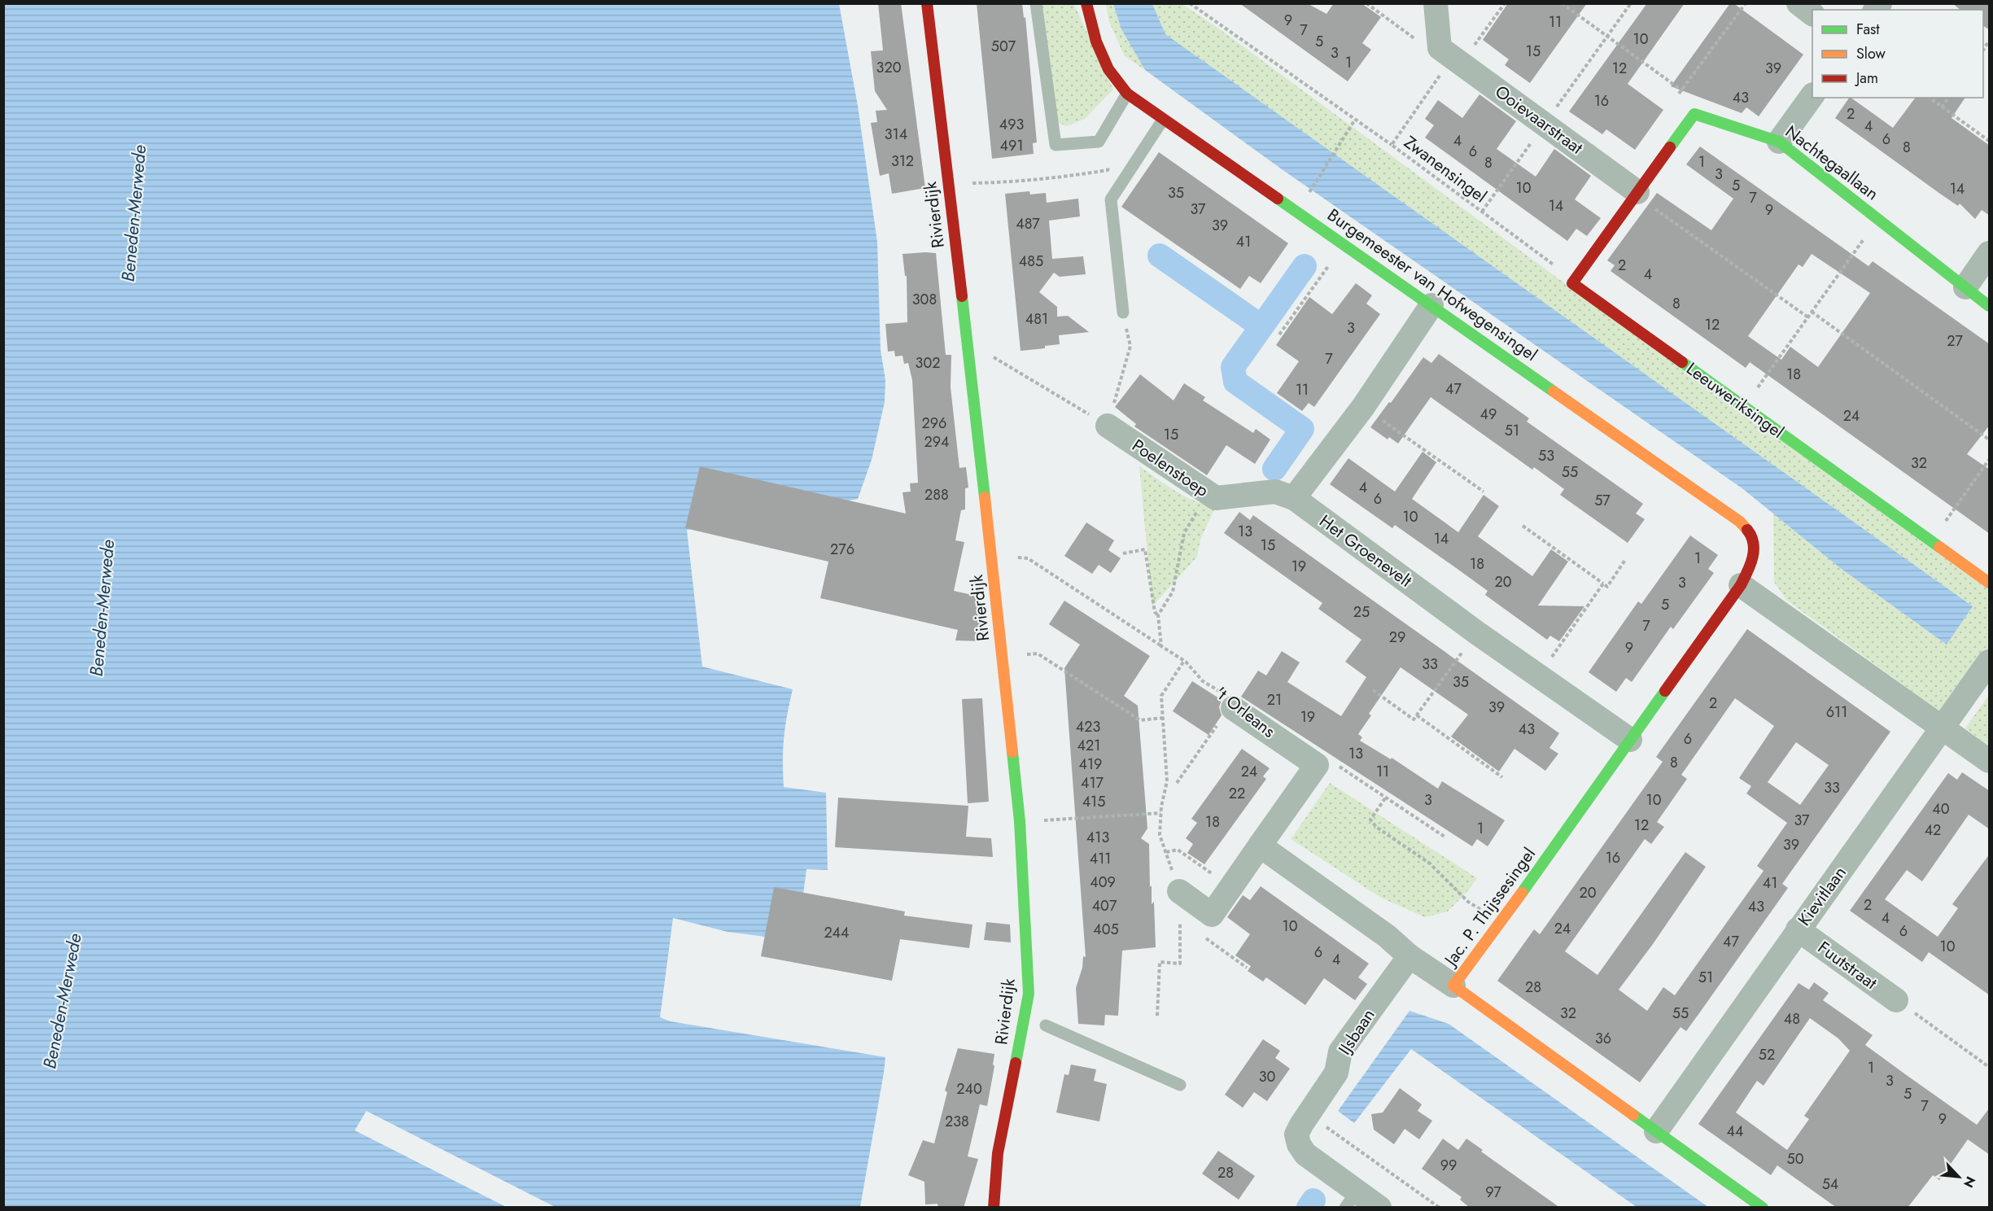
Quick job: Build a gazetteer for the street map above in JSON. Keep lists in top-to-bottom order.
{
  "streets": {
    "street": [
      "Ooievaarstraat",
      "Nachtegaallaan",
      "Rivierdijk",
      "Burgemeester van Hofwegensingel",
      "Leeuweriksingel",
      "Poelenstoep",
      "Het Groenevelt",
      "'t Orleans",
      "Kievitlaan",
      "Jac. P. Thijssesingel",
      "Fuutstraat",
      "IJsbaan"
    ],
    "path": ["Zwanensingel"]
  },
  "crossings": [
    ["Ooievaarstraat", "Zwanensingel"],
    ["Zwanensingel", "Leeuweriksingel"],
    ["Burgemeester van Hofwegensingel", "Jac. P. Thijssesingel"],
    ["Poelenstoep", "Het Groenevelt"],
    ["Het Groenevelt", "Jac. P. Thijssesingel"],
    ["Kievitlaan", "Jac. P. Thijssesingel"],
    ["Kievitlaan", "Fuutstraat"]
  ],
  "water": ["Beneden-Merwede"],
  "house_numbers": [
    "9",
    "11",
    "7",
    "10",
    "5",
    "507",
    "15",
    "3",
    "1",
    "320",
    "12",
    "39",
    "43",
    "16",
    "2",
    "493",
    "4",
    "314",
    "6",
    "4",
    "491",
    "8",
    "6",
    "312",
    "1",
    "8",
    "3",
    "5",
    "10",
    "14",
    "35",
    "7",
    "14",
    "37",
    "9",
    "487",
    "39",
    "41",
    "485",
    "2",
    "4",
    "308",
    "8",
    "481",
    "12",
    "3",
    "27",
    "7",
    "302",
    "18",
    "47",
    "11",
    "49",
    "24",
    "296",
    "51",
    "15",
    "294",
    "53",
    "32",
    "55",
    "4",
    "288",
    "6",
    "57",
    "10",
    "13",
    "14",
    "15",
    "276",
    "1",
    "18",
    "19",
    "20",
    "3",
    "5",
    "25",
    "7",
    "29",
    "9",
    "33",
    "35",
    "21",
    "2",
    "39",
    "611",
    "19",
    "423",
    "43",
    "6",
    "421",
    "13",
    "8",
    "419",
    "24",
    "11",
    "417",
    "33",
    "22",
    "3",
    "10",
    "415",
    "40",
    "37",
    "18",
    "12",
    "1",
    "42",
    "413",
    "39",
    "16",
    "411",
    "409",
    "41",
    "20",
    "2",
    "407",
    "43",
    "4",
    "10",
    "24",
    "405",
    "6",
    "244",
    "47",
    "10",
    "6",
    "4",
    "51",
    "28",
    "32",
    "55",
    "48",
    "36",
    "52",
    "1",
    "30",
    "3",
    "240",
    "5",
    "7",
    "9",
    "238",
    "44",
    "50",
    "99",
    "28",
    "54",
    "97"
  ],
  "legend": ["Fast", "Slow", "Jam"],
  "north": "bottom right"
}
